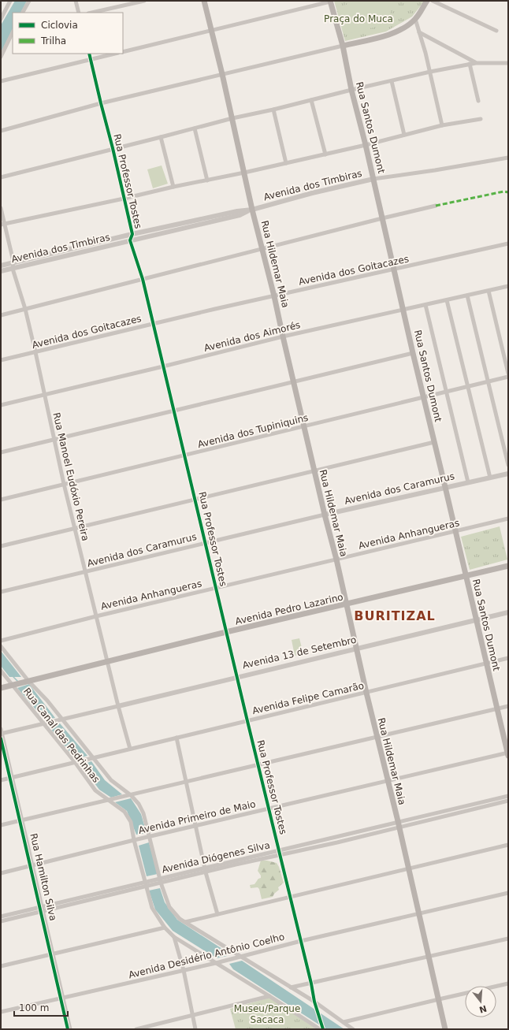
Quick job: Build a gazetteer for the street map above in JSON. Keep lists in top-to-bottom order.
{
  "streets": {
    "main road": ["Rua Santos Dumont", "Rua Hildemar Maia", "Avenida Pedro Lazarino"],
    "street": [
      "Rua Professor Tostes",
      "Avenida dos Timbiras",
      "Avenida dos Goitacazes",
      "Avenida dos Aimorés",
      "Avenida dos Tupiniquins",
      "Rua Manoel Eudóxio Pereira",
      "Avenida dos Caramurus",
      "Avenida Anhangueras",
      "Avenida 13 de Setembro",
      "Avenida Felipe Camarão",
      "Rua Canal das Pedrinhas",
      "Avenida Primeiro de Maio",
      "Avenida Diógenes Silva",
      "Rua Hamilton Silva",
      "Avenida Desidério Antônio Coelho"
    ]
  },
  "crossings": [
    ["Rua Santos Dumont", "Avenida dos Timbiras"],
    ["Rua Santos Dumont", "Avenida dos Goitacazes"],
    ["Rua Santos Dumont", "Avenida dos Aimorés"],
    ["Rua Santos Dumont", "Avenida dos Tupiniquins"],
    ["Rua Santos Dumont", "Avenida dos Caramurus"],
    ["Rua Santos Dumont", "Avenida Anhangueras"],
    ["Rua Santos Dumont", "Avenida Pedro Lazarino"],
    ["Rua Santos Dumont", "Avenida 13 de Setembro"],
    ["Rua Santos Dumont", "Avenida Felipe Camarão"],
    ["Rua Santos Dumont", "Avenida Primeiro de Maio"],
    ["Rua Professor Tostes", "Avenida dos Timbiras"],
    ["Rua Professor Tostes", "Avenida dos Goitacazes"],
    ["Rua Professor Tostes", "Avenida dos Aimorés"],
    ["Rua Professor Tostes", "Avenida dos Tupiniquins"],
    ["Rua Professor Tostes", "Avenida dos Caramurus"],
    ["Rua Professor Tostes", "Avenida Anhangueras"],
    ["Rua Professor Tostes", "Avenida Pedro Lazarino"],
    ["Rua Professor Tostes", "Avenida 13 de Setembro"],
    ["Rua Professor Tostes", "Avenida Felipe Camarão"],
    ["Rua Professor Tostes", "Rua Canal das Pedrinhas"],
    ["Rua Professor Tostes", "Avenida Primeiro de Maio"],
    ["Rua Professor Tostes", "Avenida Diógenes Silva"],
    ["Rua Professor Tostes", "Avenida Desidério Antônio Coelho"],
    ["Avenida dos Timbiras", "Rua Hildemar Maia"],
    ["Avenida dos Timbiras", "Rua Manoel Eudóxio Pereira"],
    ["Rua Hildemar Maia", "Avenida dos Goitacazes"],
    ["Rua Hildemar Maia", "Avenida dos Aimorés"],
    ["Rua Hildemar Maia", "Avenida dos Tupiniquins"],
    ["Rua Hildemar Maia", "Avenida dos Caramurus"],
    ["Rua Hildemar Maia", "Avenida Anhangueras"],
    ["Rua Hildemar Maia", "Avenida Pedro Lazarino"],
    ["Rua Hildemar Maia", "Avenida 13 de Setembro"],
    ["Rua Hildemar Maia", "Avenida Felipe Camarão"],
    ["Rua Hildemar Maia", "Avenida Primeiro de Maio"],
    ["Rua Hildemar Maia", "Avenida Diógenes Silva"],
    ["Rua Hildemar Maia", "Avenida Desidério Antônio Coelho"],
    ["Avenida dos Goitacazes", "Rua Manoel Eudóxio Pereira"],
    ["Avenida dos Aimorés", "Rua Manoel Eudóxio Pereira"],
    ["Avenida dos Tupiniquins", "Rua Manoel Eudóxio Pereira"],
    ["Rua Manoel Eudóxio Pereira", "Avenida dos Caramurus"],
    ["Rua Manoel Eudóxio Pereira", "Avenida Anhangueras"],
    ["Rua Manoel Eudóxio Pereira", "Avenida Pedro Lazarino"],
    ["Rua Manoel Eudóxio Pereira", "Avenida 13 de Setembro"],
    ["Rua Manoel Eudóxio Pereira", "Avenida Felipe Camarão"],
    ["Avenida Pedro Lazarino", "Rua Canal das Pedrinhas"],
    ["Avenida 13 de Setembro", "Rua Canal das Pedrinhas"],
    ["Avenida Felipe Camarão", "Rua Canal das Pedrinhas"],
    ["Avenida Felipe Camarão", "Rua Hamilton Silva"],
    ["Rua Canal das Pedrinhas", "Avenida Primeiro de Maio"],
    ["Rua Canal das Pedrinhas", "Avenida Diógenes Silva"],
    ["Rua Canal das Pedrinhas", "Avenida Desidério Antônio Coelho"],
    ["Avenida Primeiro de Maio", "Rua Hamilton Silva"],
    ["Avenida Diógenes Silva", "Rua Hamilton Silva"],
    ["Rua Hamilton Silva", "Avenida Desidério Antônio Coelho"]
  ],
  "districts": ["BURITIZAL"],
  "parks": ["Praça do Muca", "Museu/Parque Sacaca"],
  "legend": ["Ciclovia", "Trilha"],
  "scale_bar": "100 m",
  "north": "bottom"
}
